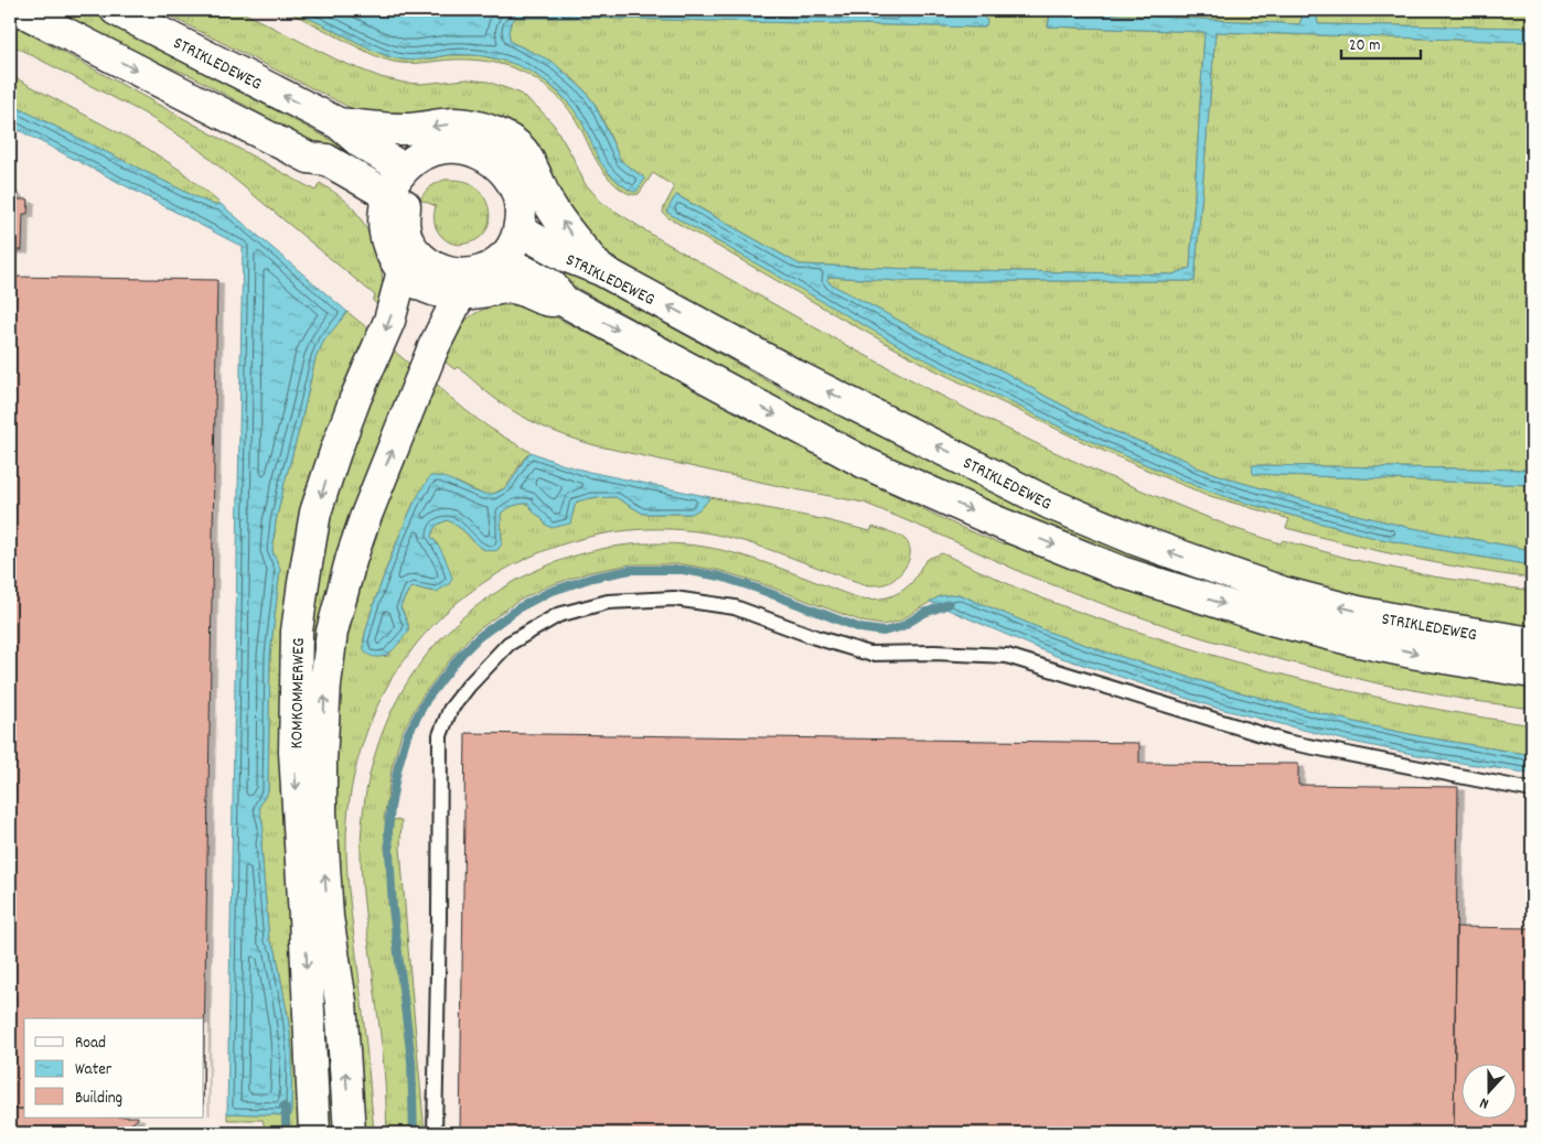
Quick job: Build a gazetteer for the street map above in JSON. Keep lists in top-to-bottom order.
{
  "streets": {
    "main road": ["STRIKLEDEWEG", "KOMKOMMERWEG"]
  },
  "crossings": [
    ["STRIKLEDEWEG", "KOMKOMMERWEG"]
  ],
  "legend": ["Road", "Water", "Building"],
  "scale_bar": "20 m",
  "north": "bottom"
}
